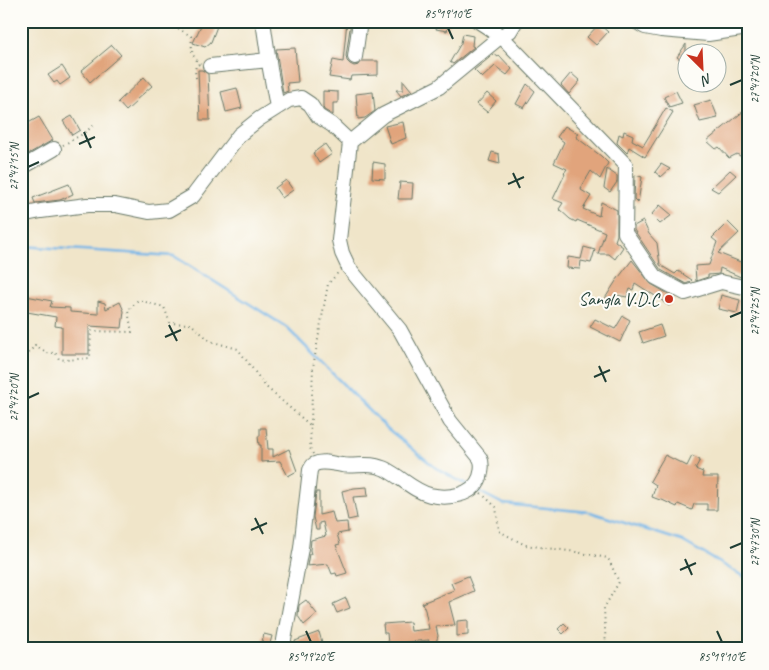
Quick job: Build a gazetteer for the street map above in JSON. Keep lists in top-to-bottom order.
{
  "places": ["Sangla V.D.C"],
  "north": "bottom right",
  "coordinates": [
    "85°19'10\"E",
    "27°47'20\"N",
    "27°47'15\"N",
    "27°47'25\"N",
    "27°47'30\"N",
    "85°19'20\"E"
  ]
}
